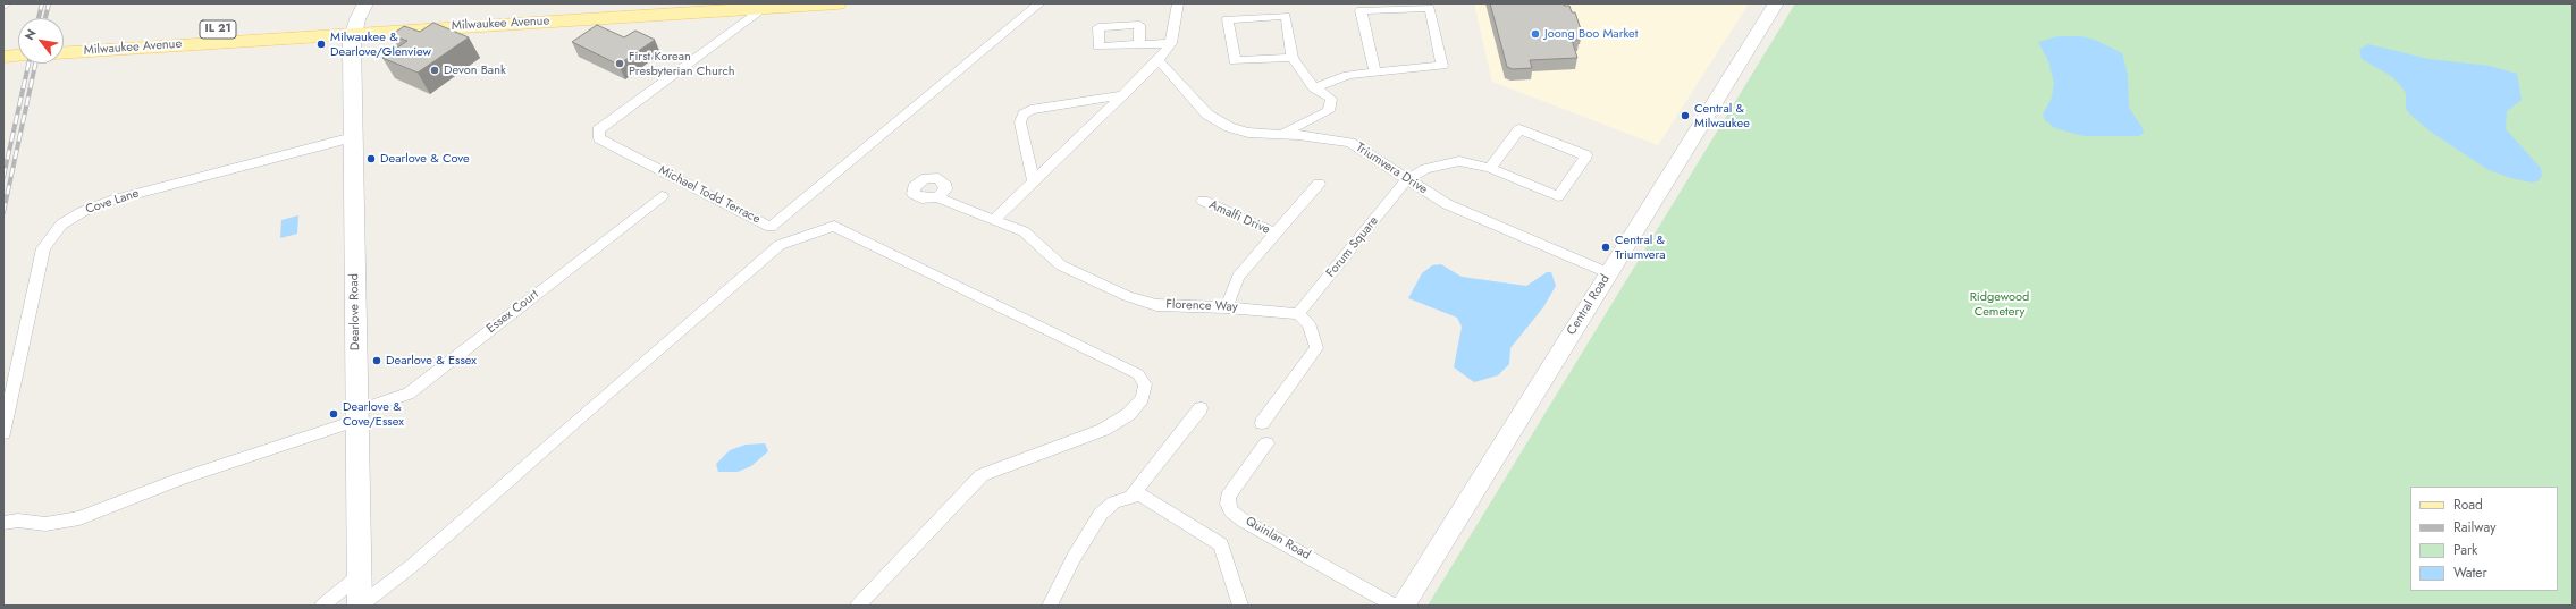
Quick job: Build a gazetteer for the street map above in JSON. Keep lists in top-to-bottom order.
{
  "streets": {
    "main road": [
      "Milwaukee Avenue",
      "IL 21",
      "Central Road",
      "Dearlove Road"
    ],
    "street": [
      "Triumvera Drive",
      "Michael Todd Terrace",
      "Cove Lane",
      "Amalfi Drive",
      "Forum Square",
      "Florence Way",
      "Essex Court",
      "Quinlan Road"
    ]
  },
  "crossings": [
    ["Milwaukee Avenue", "Michael Todd Terrace"],
    ["Milwaukee Avenue", "Dearlove Road"],
    ["Triumvera Drive", "Forum Square"],
    ["Triumvera Drive", "Central Road"],
    ["Cove Lane", "Dearlove Road"],
    ["Amalfi Drive", "Florence Way"],
    ["Forum Square", "Florence Way"],
    ["Dearlove Road", "Essex Court"]
  ],
  "parks": ["Ridgewood Cemetery"],
  "places": [
    "Joong Boo Market",
    "Milwaukee & Dearlove/Glenview",
    "First Korean Presbyterian Church",
    "Devon Bank",
    "Central & Milwaukee",
    "Dearlove & Cove",
    "Central & Triumvera",
    "Dearlove & Essex",
    "Dearlove & Cove/Essex"
  ],
  "legend": [
    "Road",
    "Railway",
    "Park",
    "Water"
  ],
  "north": "top left"
}
